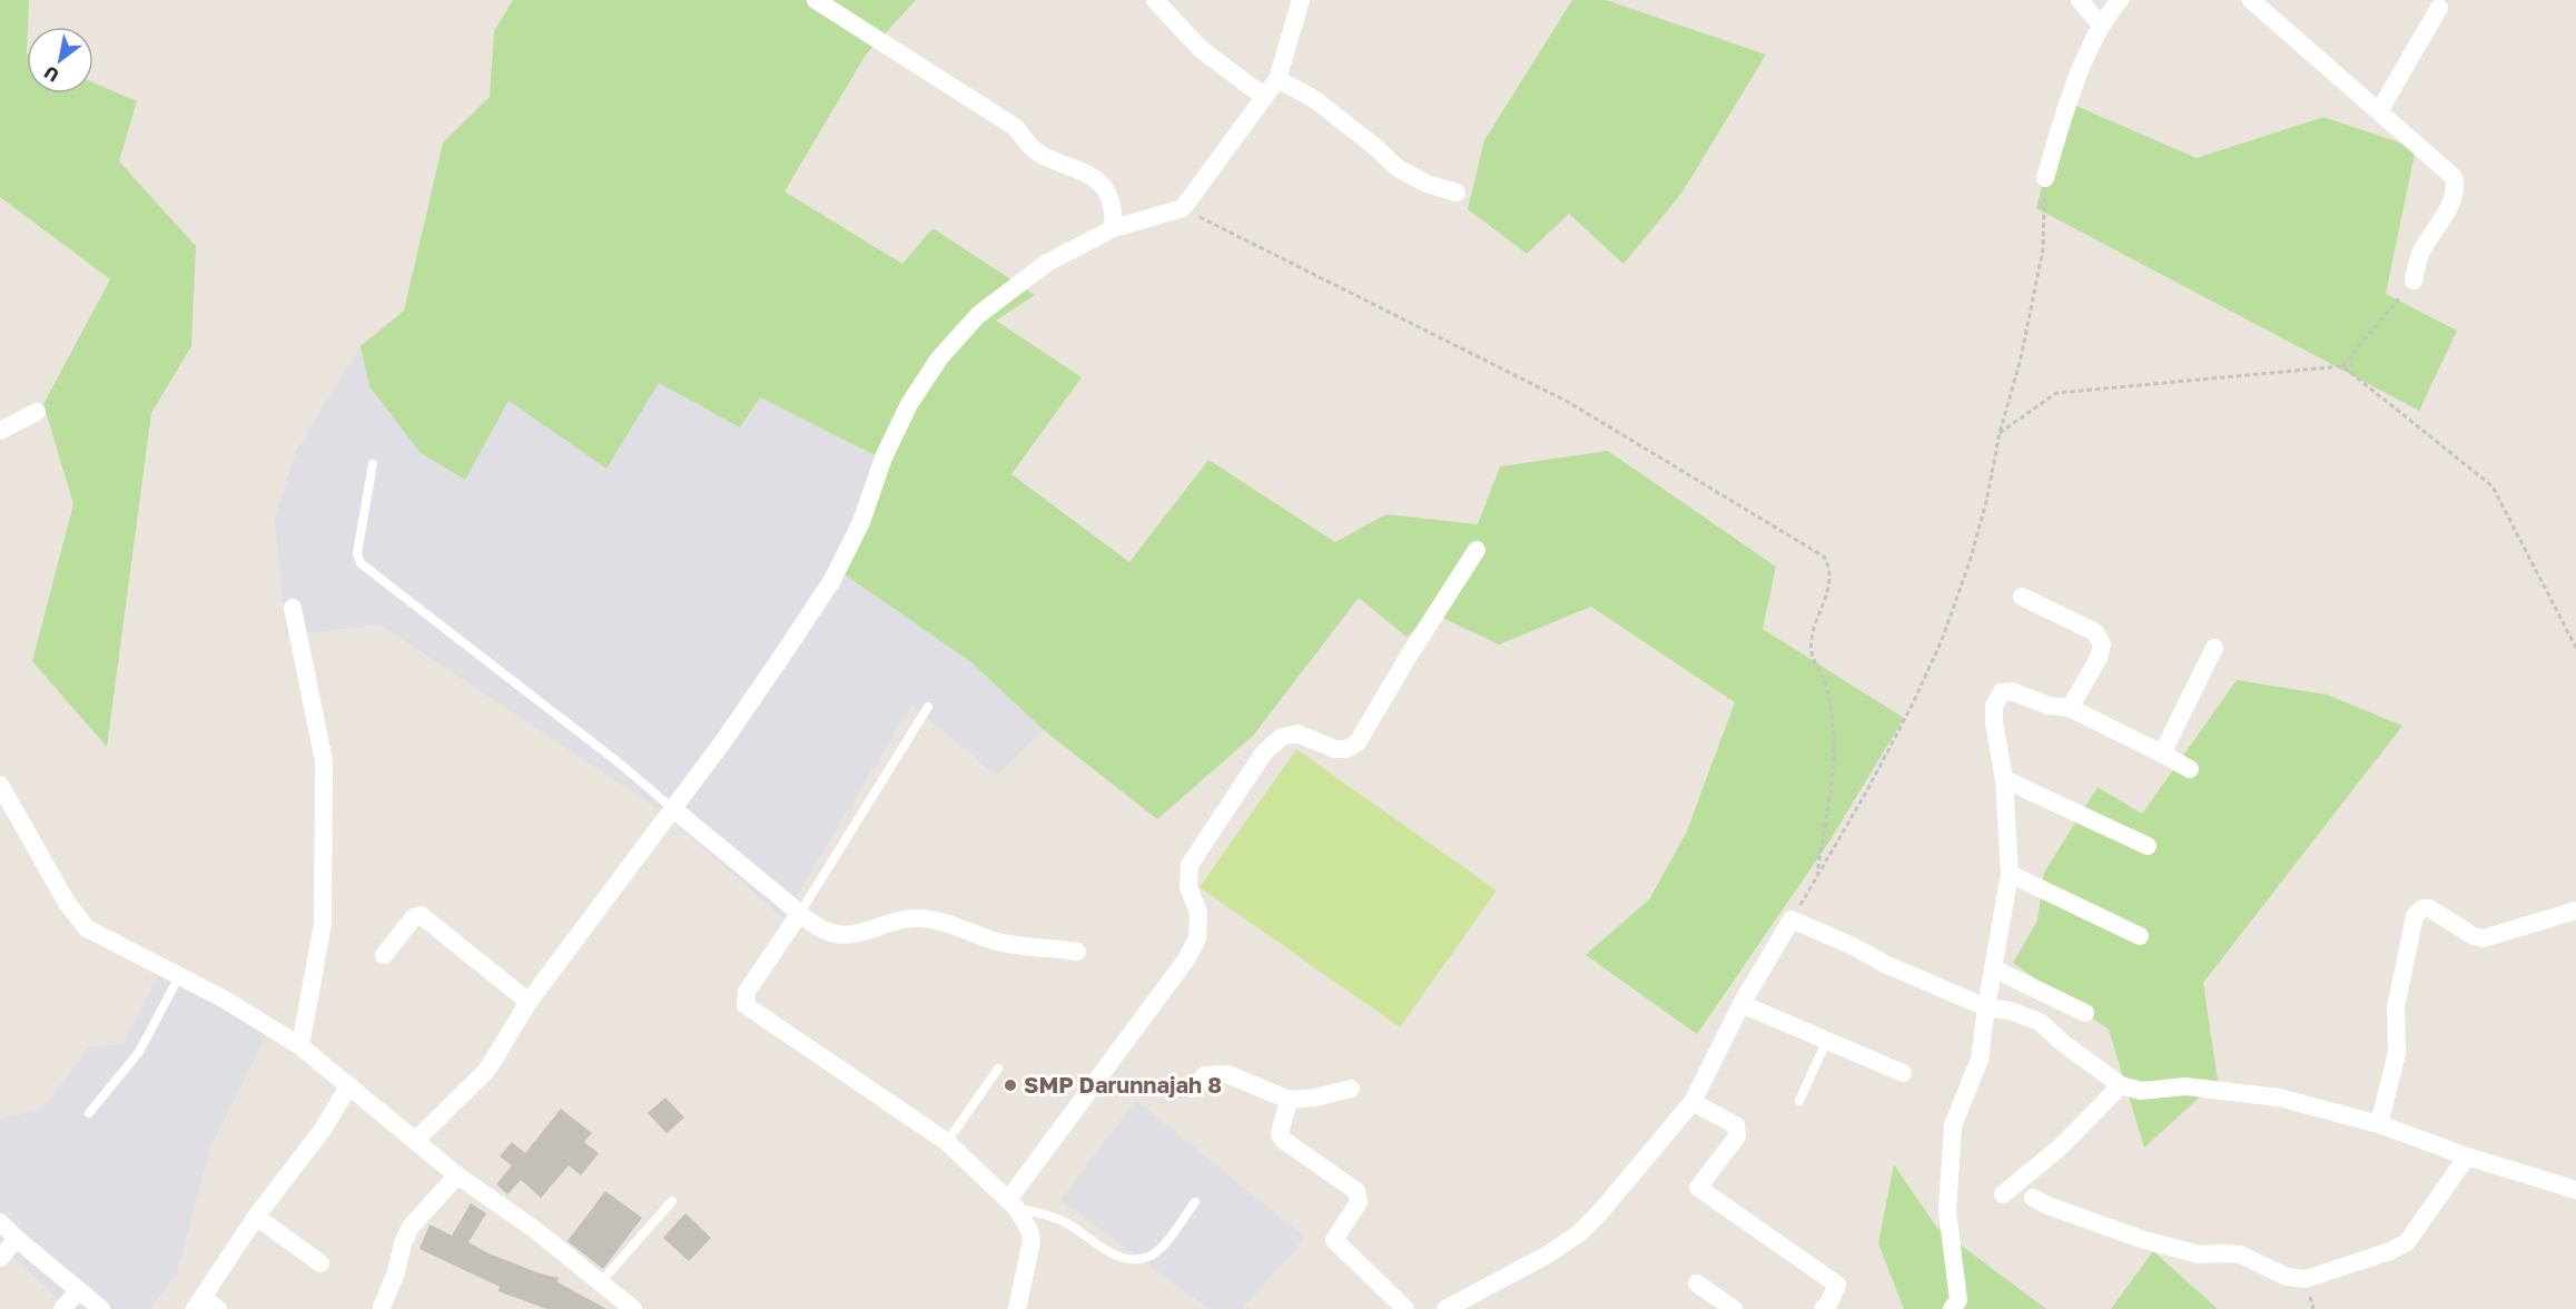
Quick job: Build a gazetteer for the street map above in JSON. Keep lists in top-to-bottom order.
{
  "places": ["SMP Darunnajah 8"],
  "north": "bottom left"
}
